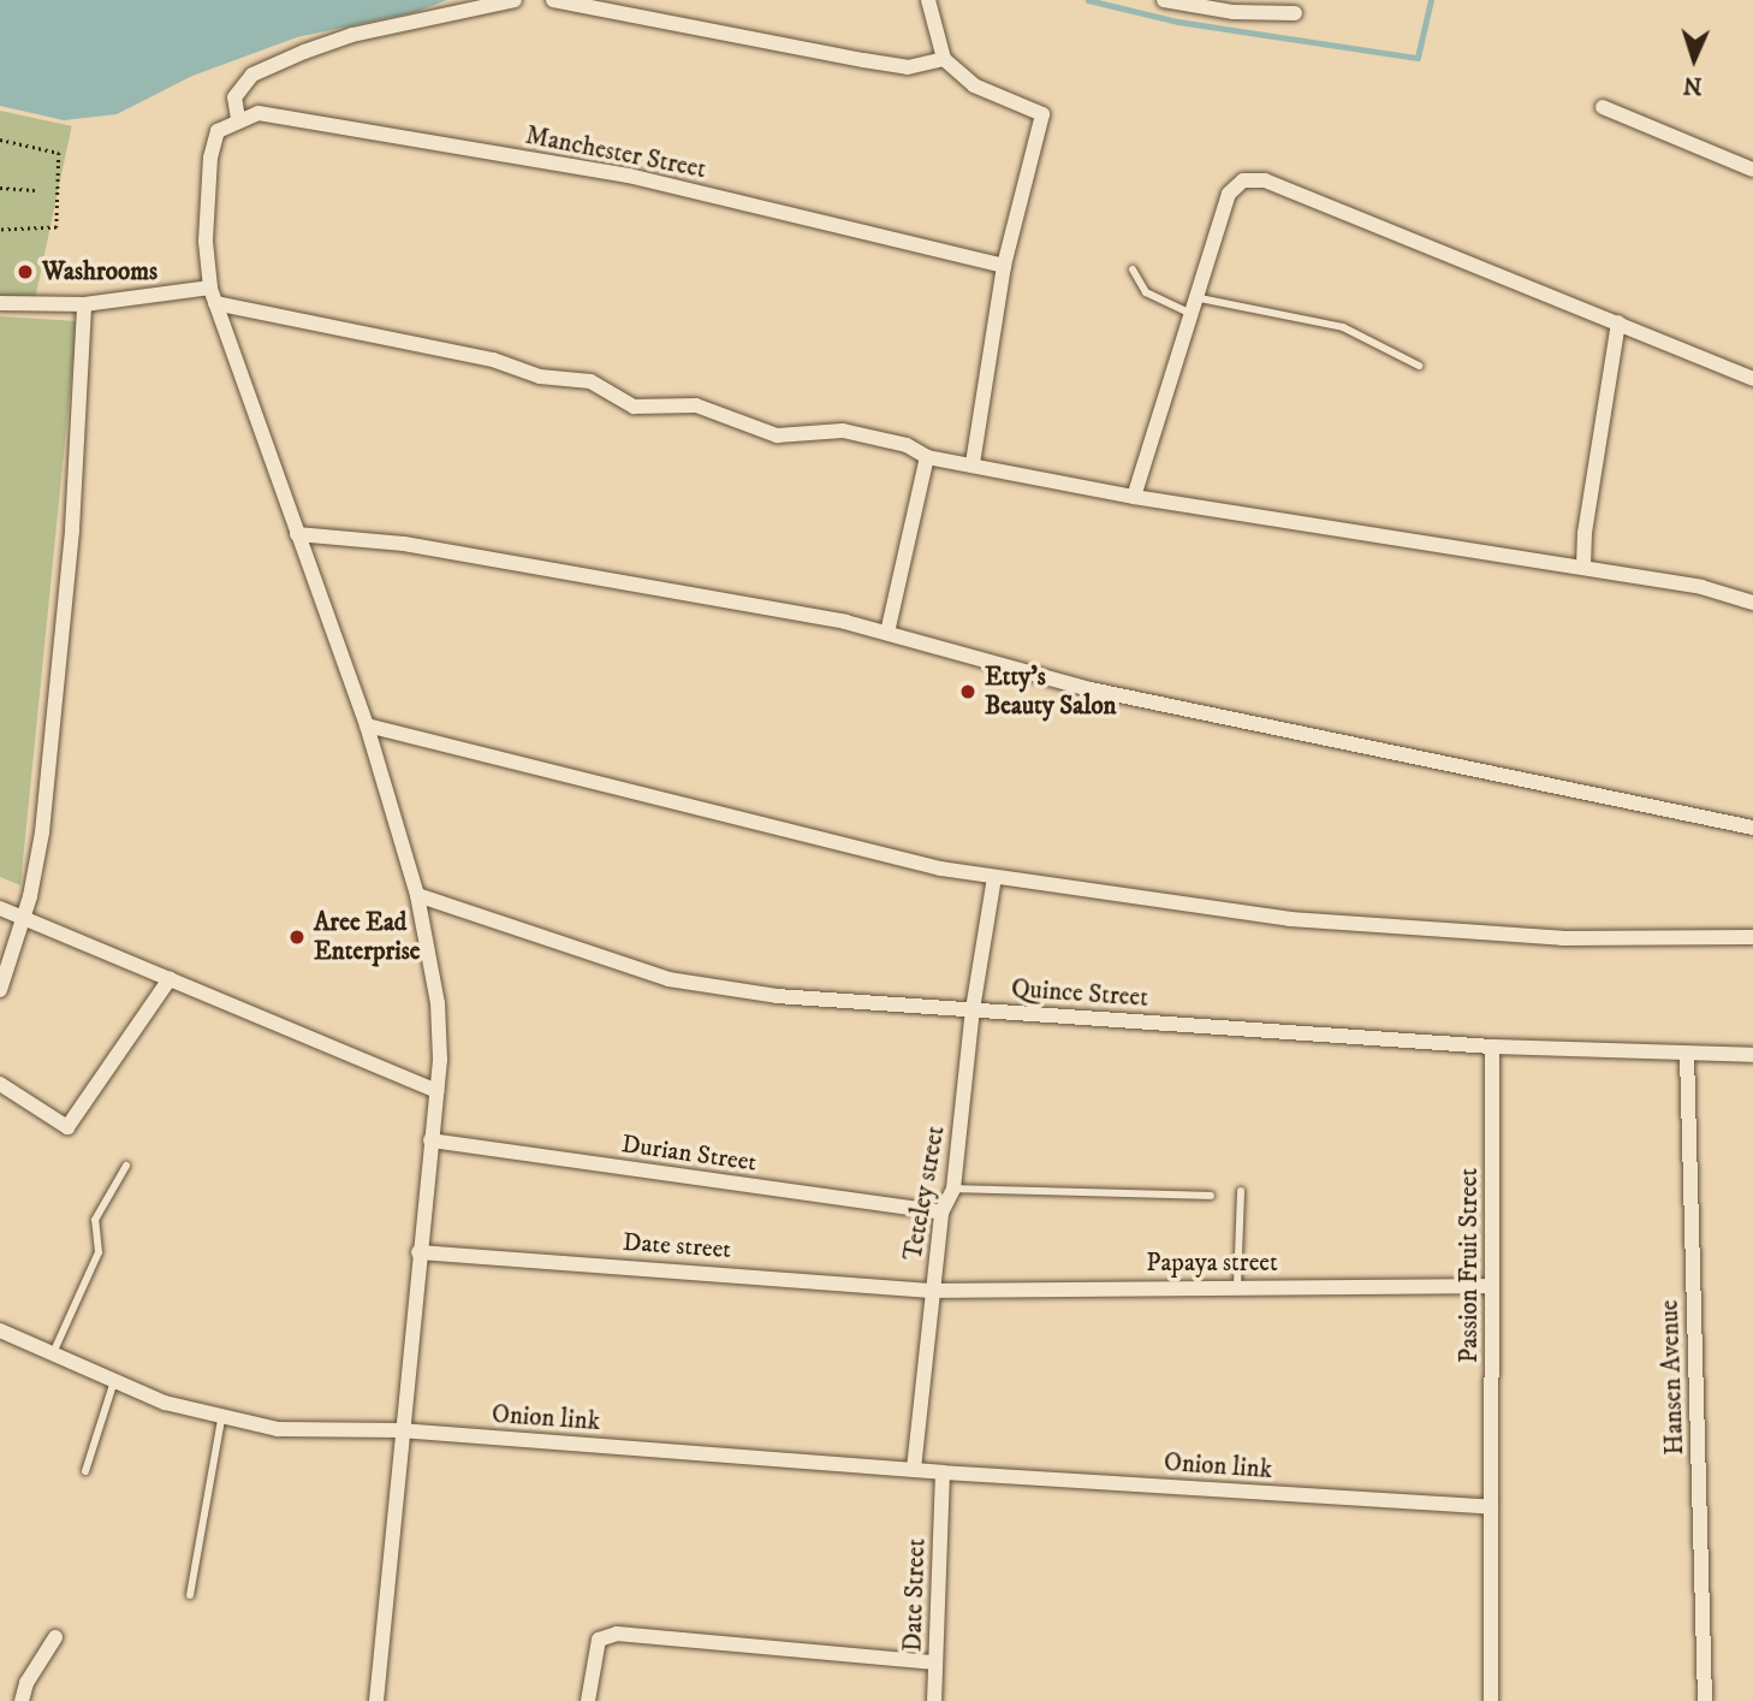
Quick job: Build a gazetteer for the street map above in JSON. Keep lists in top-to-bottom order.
{
  "streets": {
    "street": [
      "Manchester Street",
      "Quince Street",
      "Durian Street",
      "Teteley street",
      "Date street",
      "Papaya street",
      "Passion Fruit Street",
      "Hansen Avenue",
      "Onion link",
      "Date Street"
    ]
  },
  "crossings": [
    ["Quince Street", "Teteley street"],
    ["Quince Street", "Passion Fruit Street"],
    ["Quince Street", "Hansen Avenue"],
    ["Durian Street", "Teteley street"],
    ["Teteley street", "Date street"],
    ["Teteley street", "Papaya street"],
    ["Teteley street", "Onion link"],
    ["Date street", "Papaya street"],
    ["Papaya street", "Passion Fruit Street"],
    ["Passion Fruit Street", "Onion link"],
    ["Onion link", "Date Street"]
  ],
  "places": ["Washrooms", "Etty's Beauty Salon", "Aree Ead Enterprise"],
  "north": "bottom"
}
